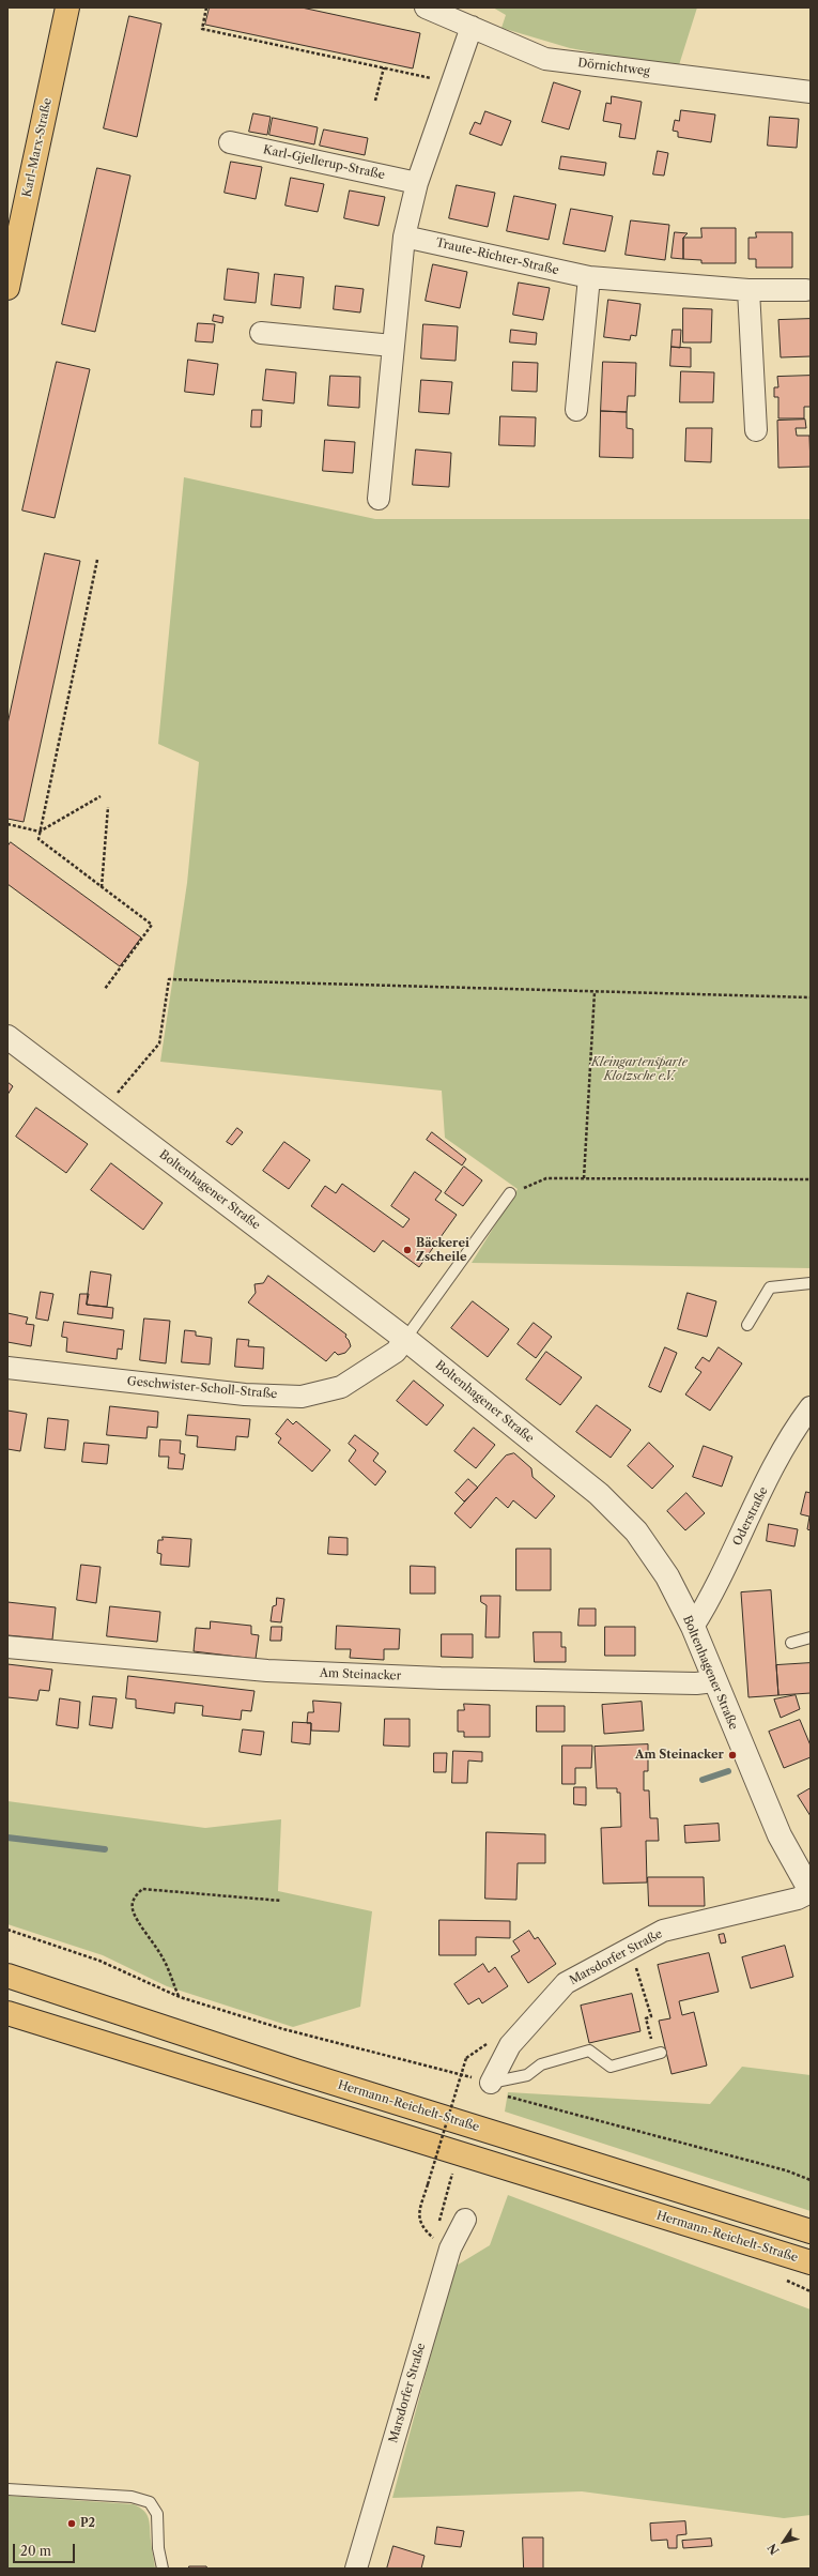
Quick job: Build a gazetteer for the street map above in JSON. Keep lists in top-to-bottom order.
{
  "streets": {
    "main road": ["Karl-Marx-Straße", "Hermann-Reichelt-Straße"],
    "street": [
      "Dörnichtweg",
      "Karl-Gjellerup-Straße",
      "Traute-Richter-Straße",
      "Boltenhagener Straße",
      "Geschwister-Scholl-Straße",
      "Oderstraße",
      "Am Steinacker",
      "Marsdorfer Straße"
    ]
  },
  "crossings": [
    ["Boltenhagener Straße", "Geschwister-Scholl-Straße"],
    ["Boltenhagener Straße", "Oderstraße"],
    ["Boltenhagener Straße", "Am Steinacker"],
    ["Boltenhagener Straße", "Marsdorfer Straße"]
  ],
  "parks": ["Kleingartensparte Klotzsche e.V."],
  "places": ["Bäckerei Zscheile", "Am Steinacker", "P2"],
  "scale_bar": "20 m",
  "north": "bottom left"
}
